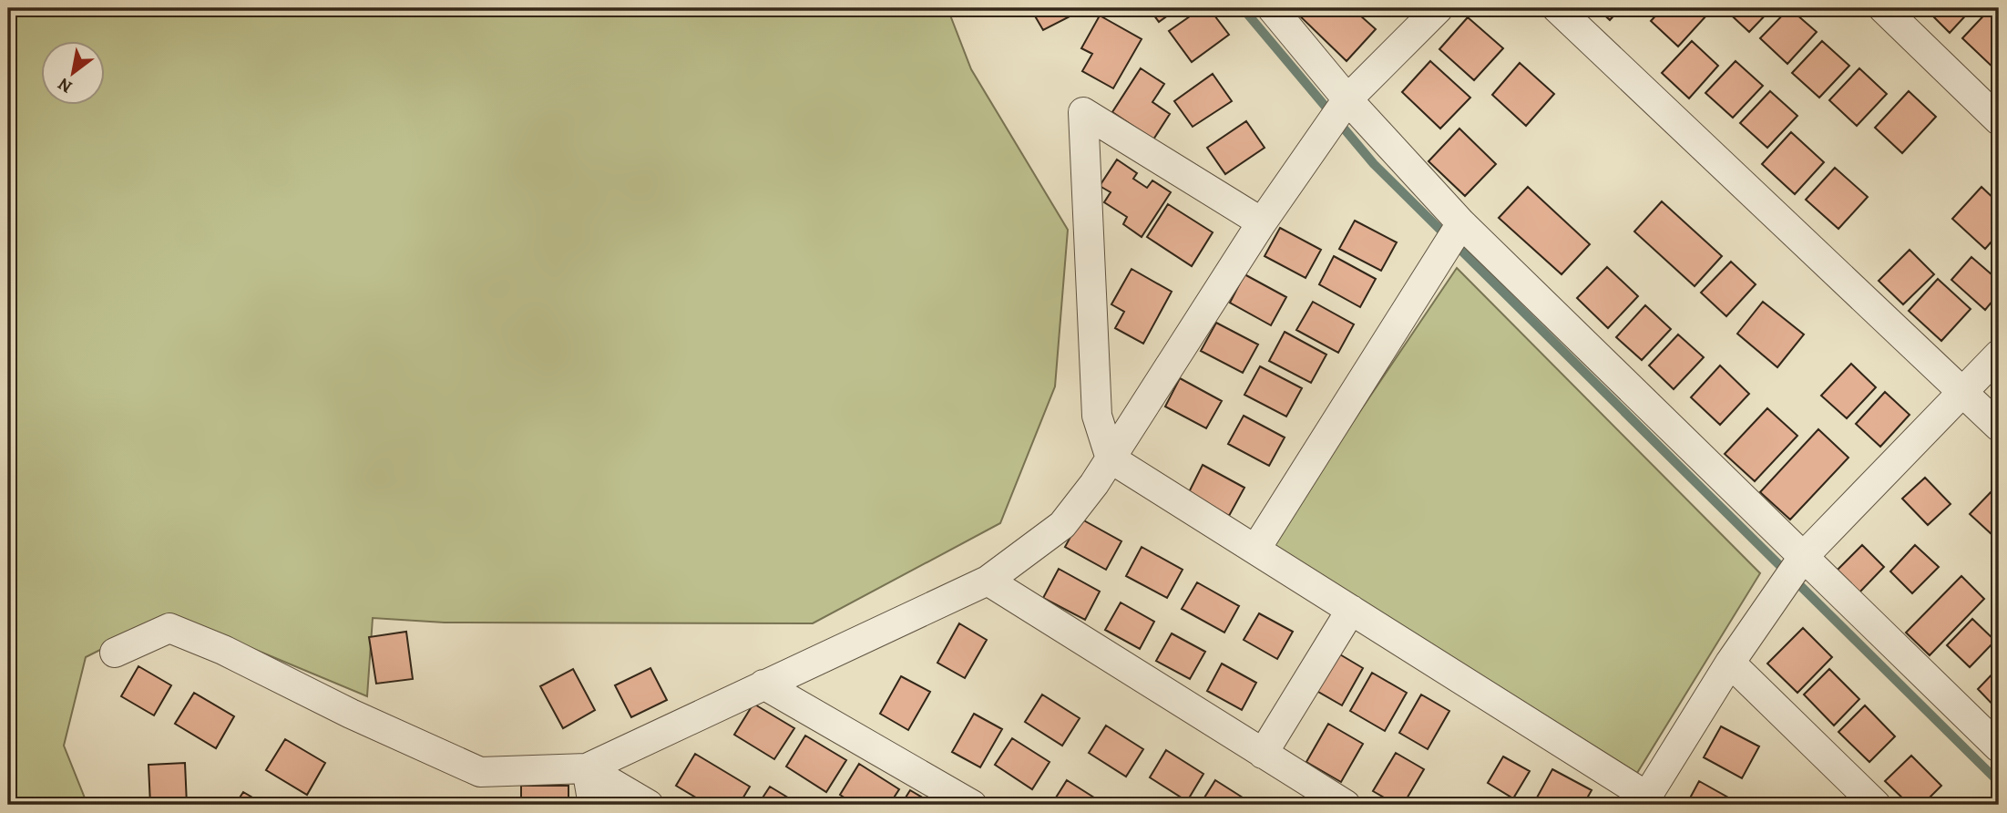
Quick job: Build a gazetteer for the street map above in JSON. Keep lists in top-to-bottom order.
{
  "north": "bottom left"
}
